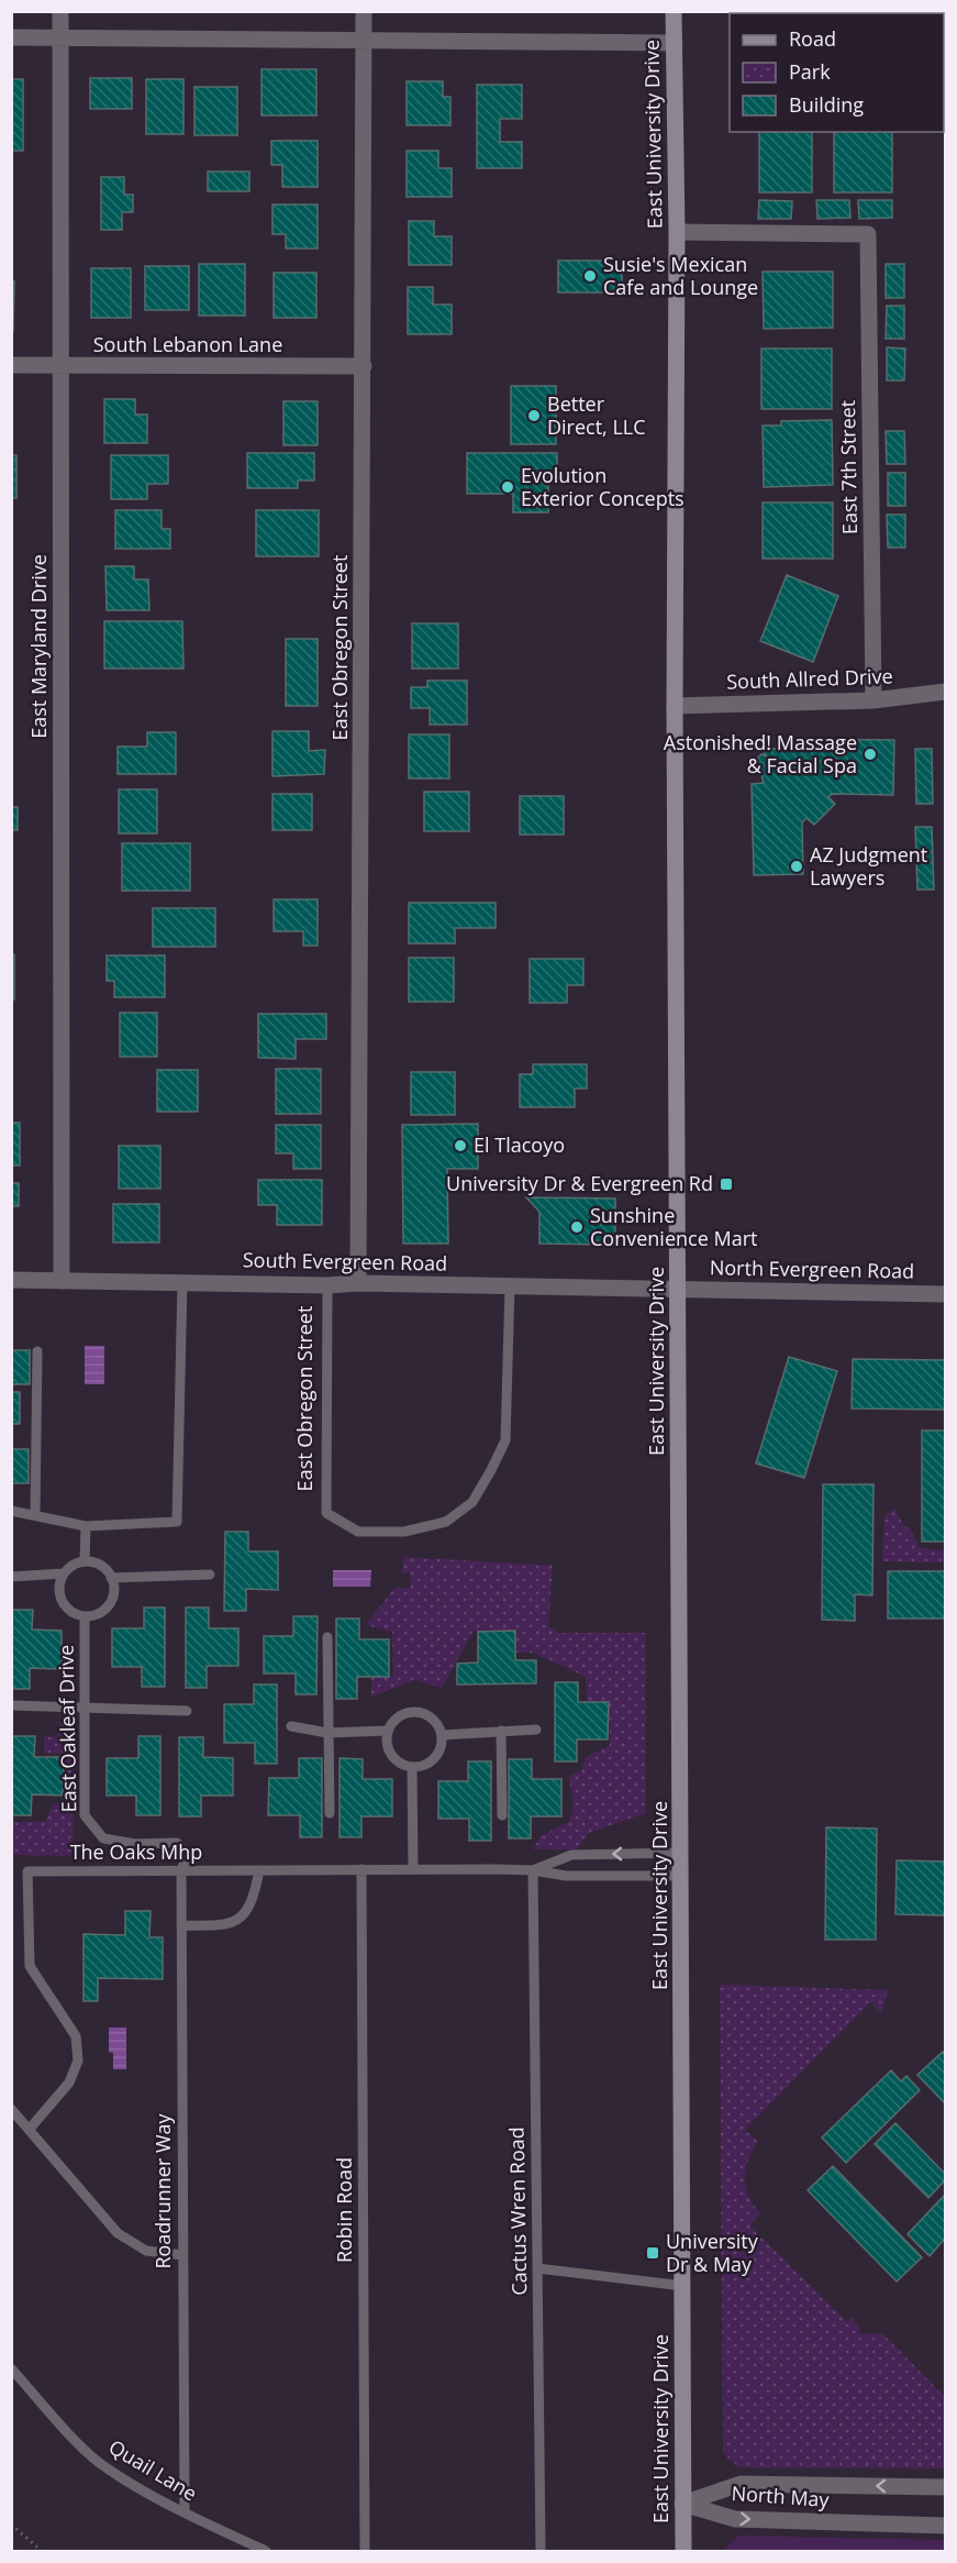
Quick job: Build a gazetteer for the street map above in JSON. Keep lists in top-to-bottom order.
{
  "streets": {
    "main road": ["East University Drive"],
    "street": [
      "South Lebanon Lane",
      "East 7th Street",
      "East Maryland Drive",
      "East Obregon Street",
      "South Allred Drive",
      "South Evergreen Road",
      "North Evergreen Road",
      "North May"
    ],
    "lane": [
      "East Oakleaf Drive",
      "The Oaks Mhp",
      "Roadrunner Way",
      "Robin Road",
      "Cactus Wren Road",
      "Quail Lane"
    ]
  },
  "crossings": [
    ["East University Drive", "East 7th Street"],
    ["East University Drive", "South Allred Drive"],
    ["East University Drive", "South Evergreen Road"],
    ["East University Drive", "North Evergreen Road"],
    ["East University Drive", "The Oaks Mhp"],
    ["East University Drive", "North May"],
    ["South Lebanon Lane", "East Maryland Drive"],
    ["South Lebanon Lane", "East Obregon Street"],
    ["East 7th Street", "South Allred Drive"],
    ["East Maryland Drive", "South Evergreen Road"],
    ["East Obregon Street", "South Evergreen Road"],
    ["South Evergreen Road", "North Evergreen Road"],
    ["East Oakleaf Drive", "Roadrunner Way"],
    ["The Oaks Mhp", "Roadrunner Way"],
    ["The Oaks Mhp", "Robin Road"],
    ["The Oaks Mhp", "Cactus Wren Road"],
    ["Roadrunner Way", "Quail Lane"]
  ],
  "places": {
    "other": [
      "Susie's Mexican Cafe and Lounge",
      "Better Direct, LLC",
      "Evolution Exterior Concepts",
      "Astonished! Massage & Facial Spa",
      "AZ Judgment Lawyers",
      "El Tlacoyo",
      "Sunshine Convenience Mart"
    ],
    "transit": ["University Dr & Evergreen Rd", "University Dr & May"]
  },
  "legend": ["Road", "Park", "Building"]
}
